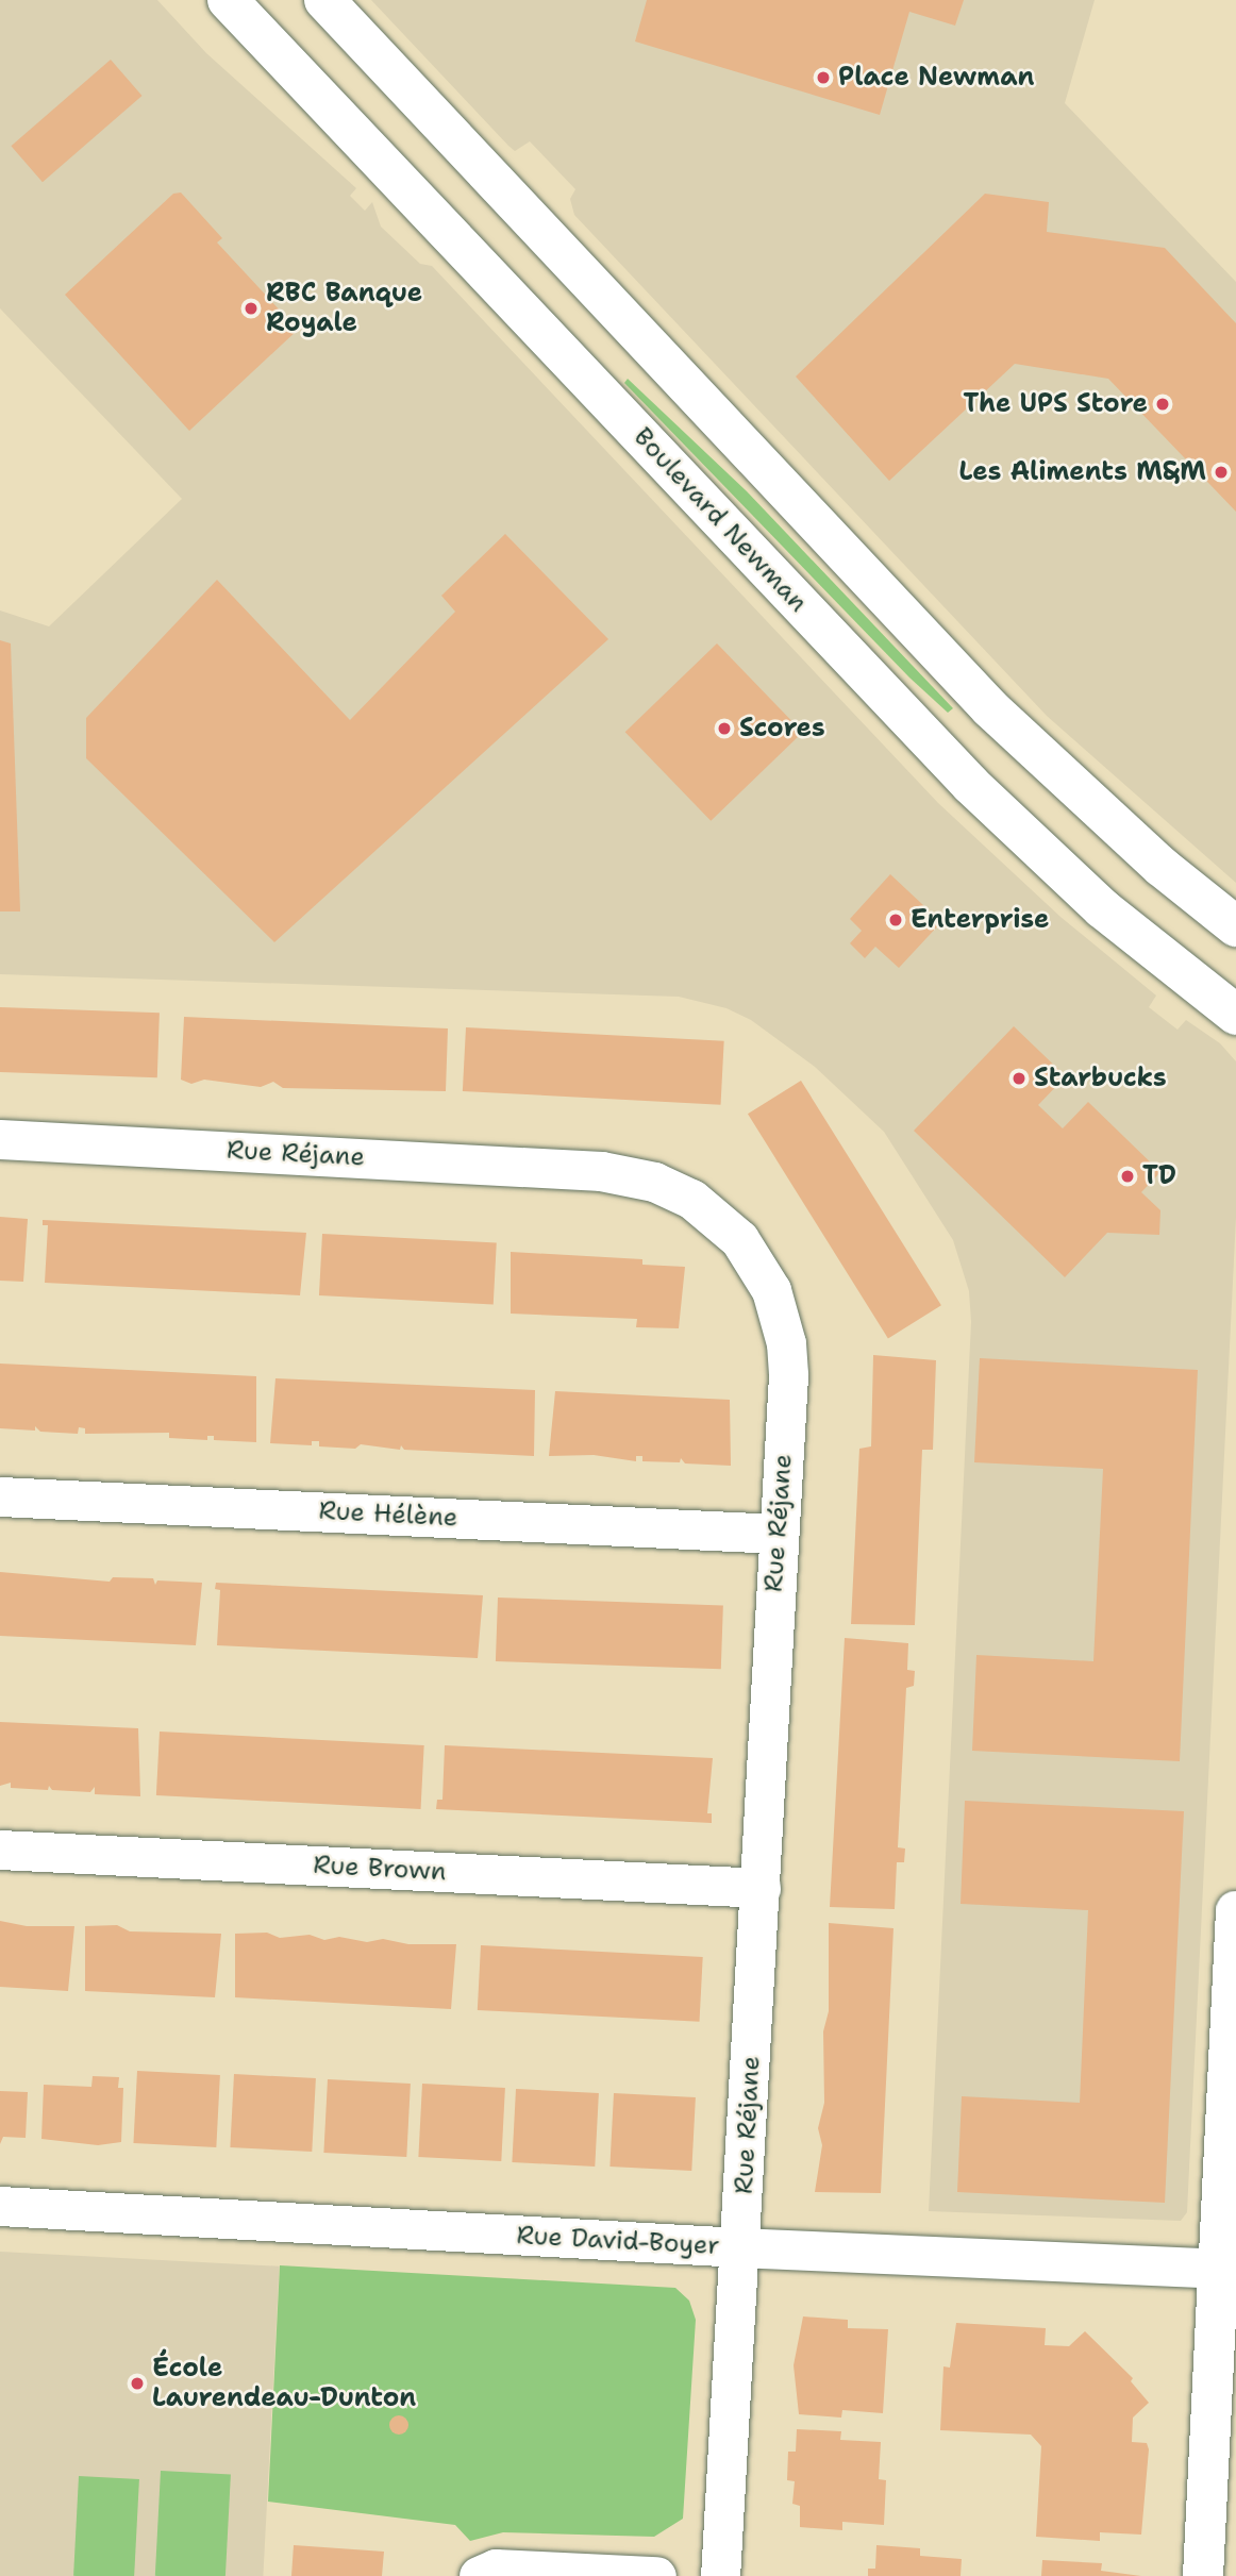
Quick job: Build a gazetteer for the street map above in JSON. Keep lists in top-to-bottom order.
{
  "streets": {
    "main road": ["Boulevard Newman"],
    "street": [
      "Rue Réjane",
      "Rue Hélène",
      "Rue Brown",
      "Rue David-Boyer"
    ]
  },
  "crossings": [
    ["Rue Réjane", "Rue Hélène"],
    ["Rue Réjane", "Rue Brown"],
    ["Rue Réjane", "Rue David-Boyer"]
  ],
  "places": [
    "Place Newman",
    "RBC Banque Royale",
    "The UPS Store",
    "Les Aliments M&M",
    "Scores",
    "Enterprise",
    "Starbucks",
    "TD",
    "École Laurendeau-Dunton"
  ]
}
